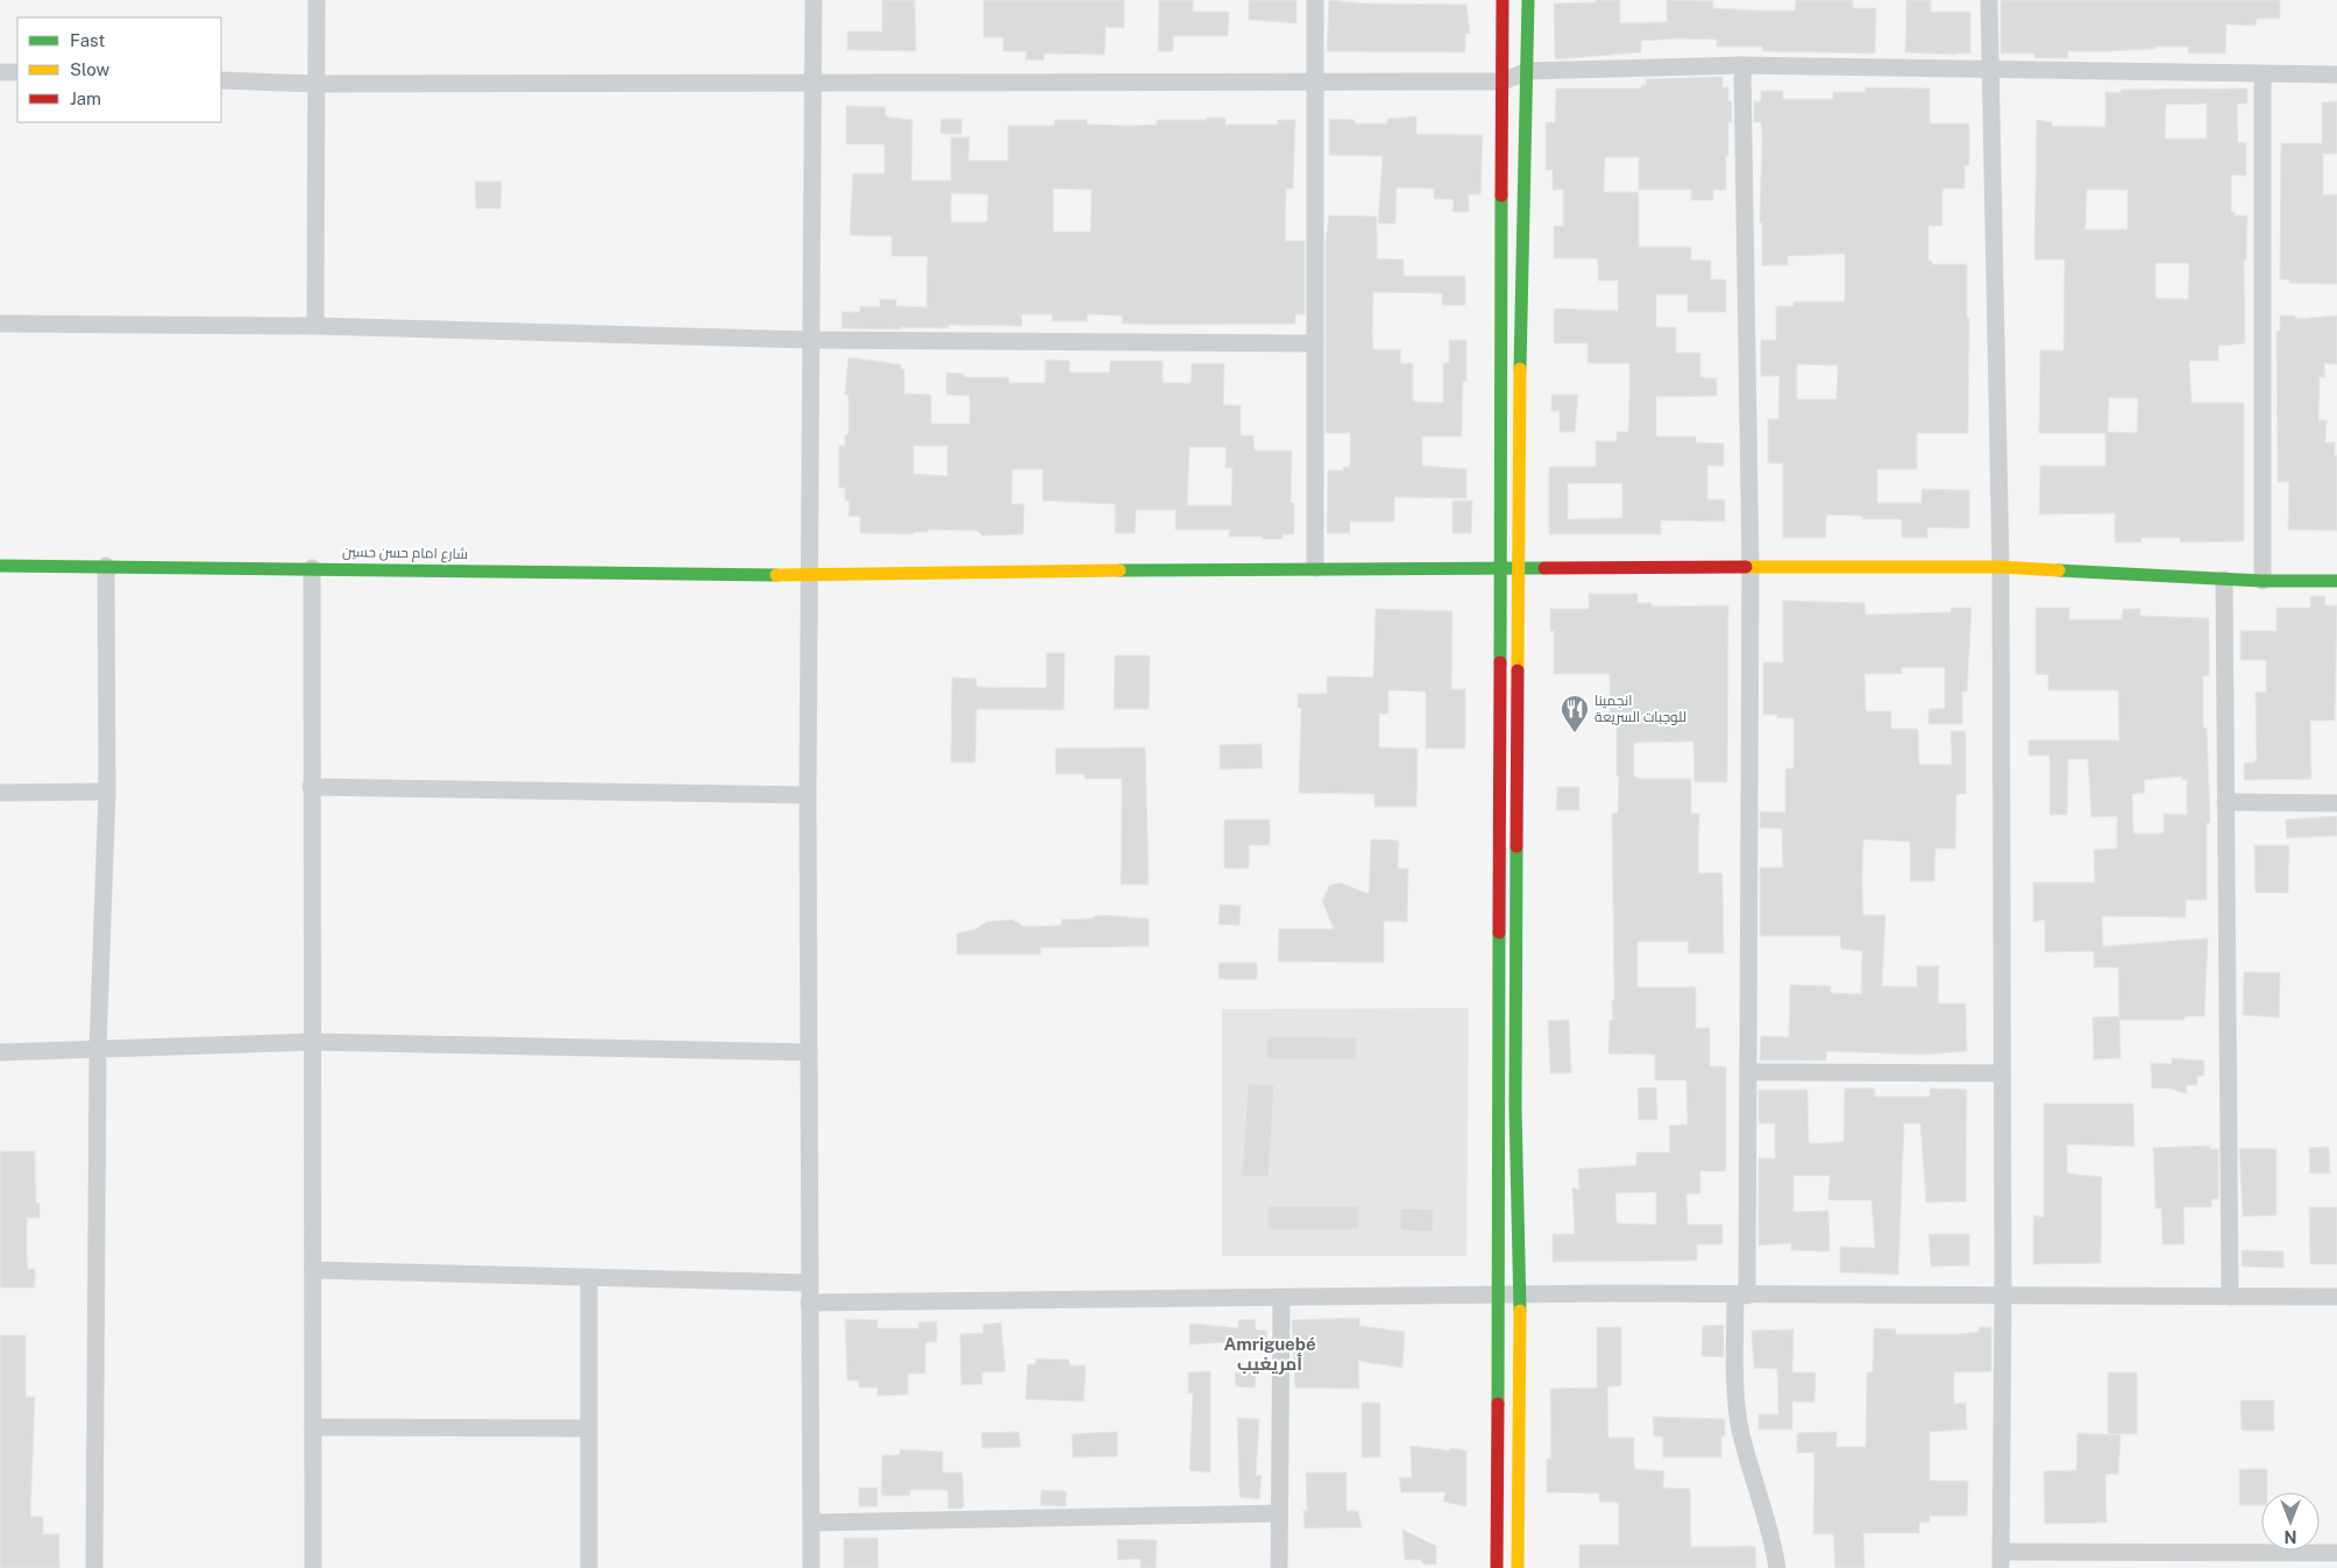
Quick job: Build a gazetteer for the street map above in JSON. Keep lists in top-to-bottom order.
{
  "streets": {
    "street": ["شارع امام حسن حسين"]
  },
  "districts": ["Amriguebé أمريغيب"],
  "places": {
    "restaurant": ["انجمينا للوجبات السريعة"]
  },
  "legend": ["Fast", "Slow", "Jam"],
  "north": "bottom"
}
